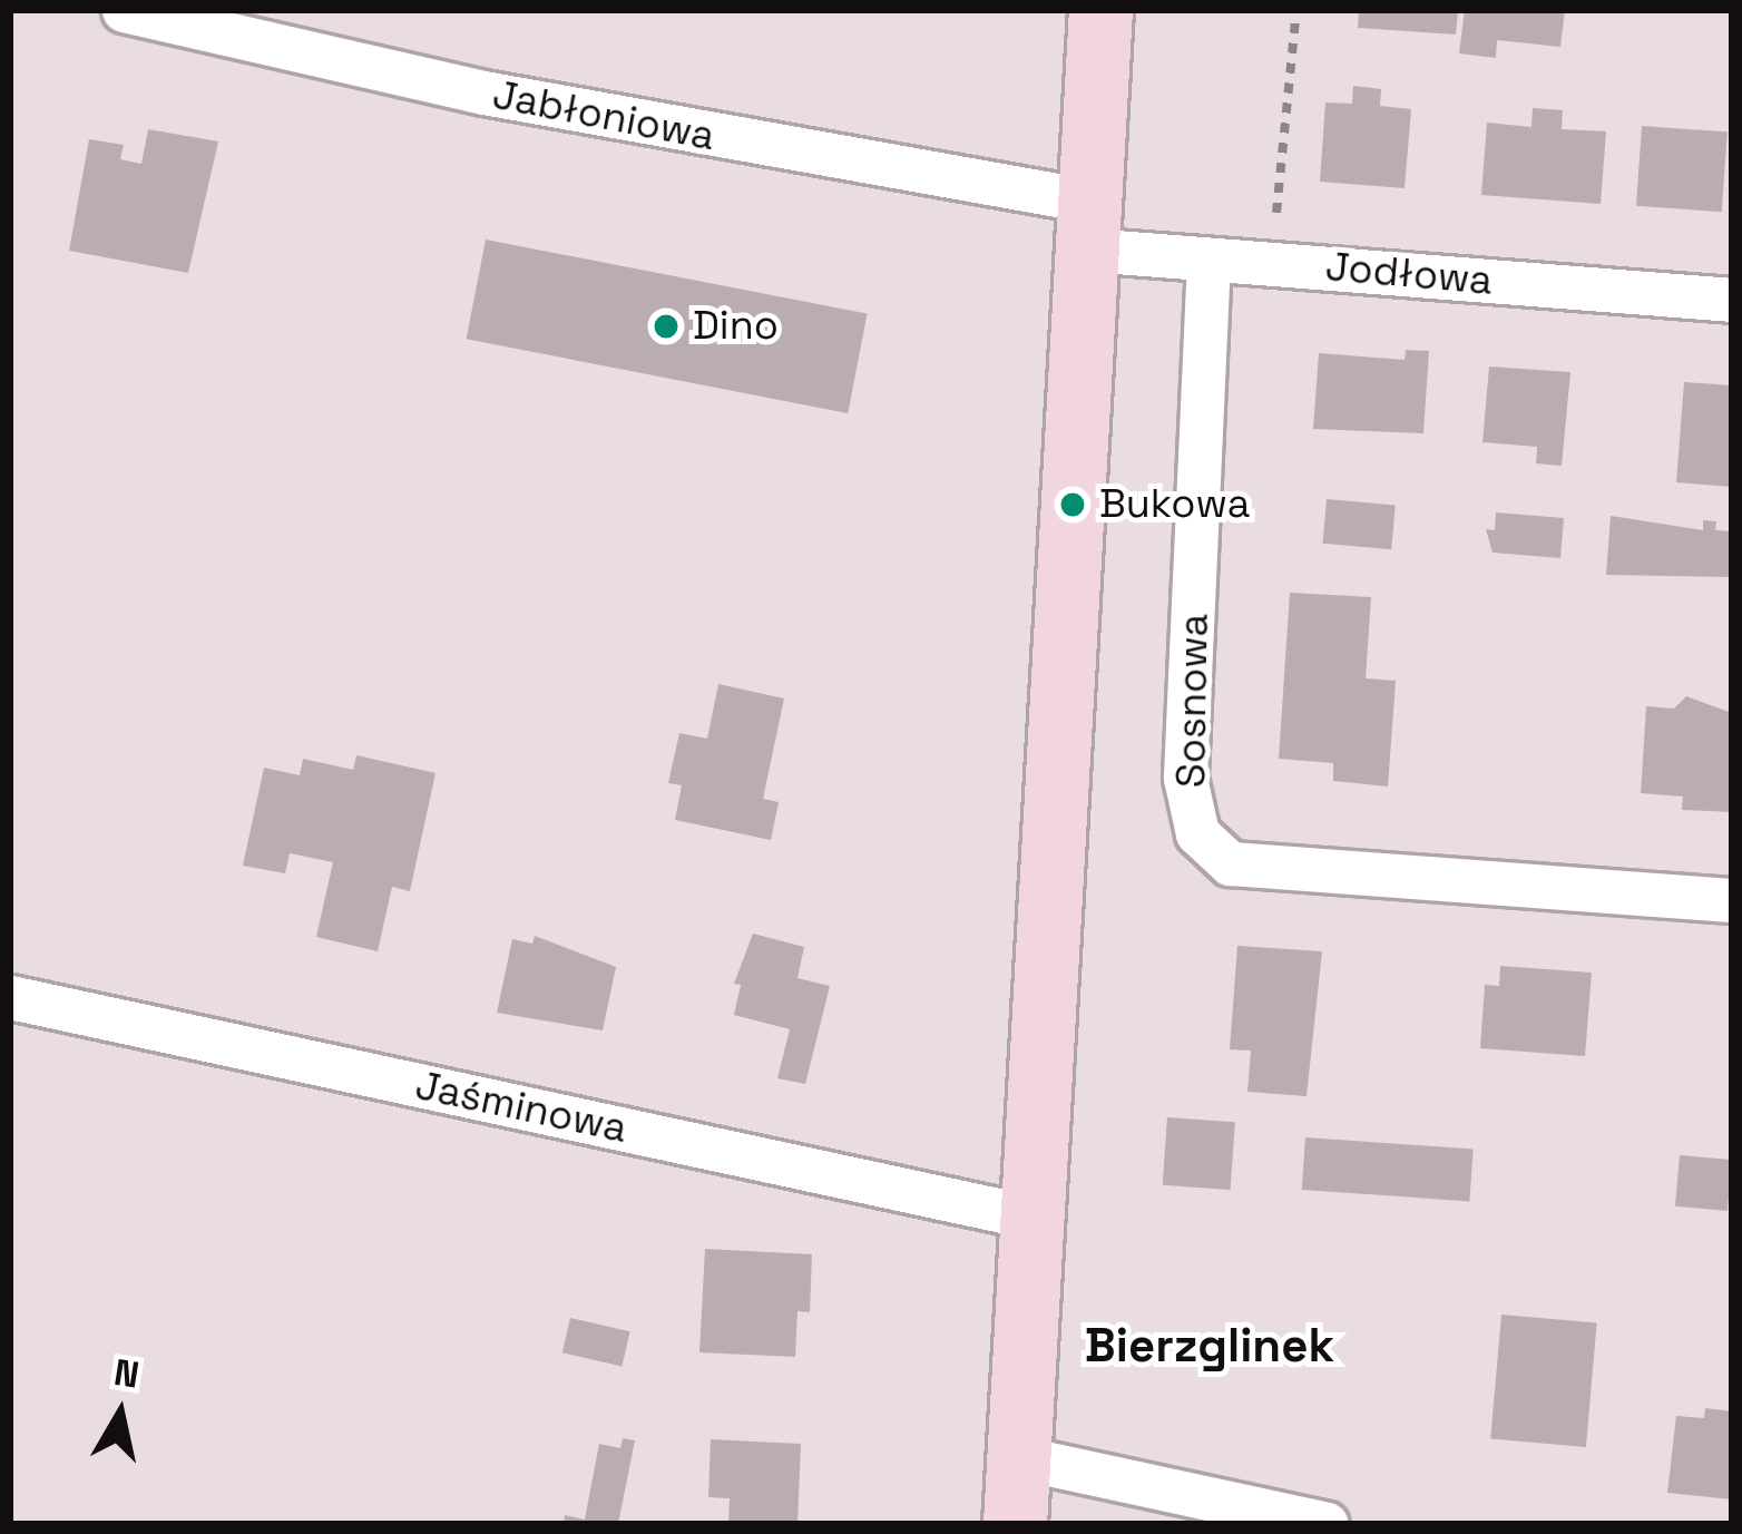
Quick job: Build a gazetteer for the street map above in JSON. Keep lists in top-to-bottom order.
{
  "streets": {
    "street": [
      "Jabłoniowa",
      "Jodłowa",
      "Sosnowa",
      "Jaśminowa"
    ]
  },
  "crossings": [
    ["Jabłoniowa", "Jodłowa"],
    ["Jodłowa", "Sosnowa"]
  ],
  "districts": ["Bierzglinek"],
  "places": ["Dino", "Bukowa"],
  "north": "top"
}
